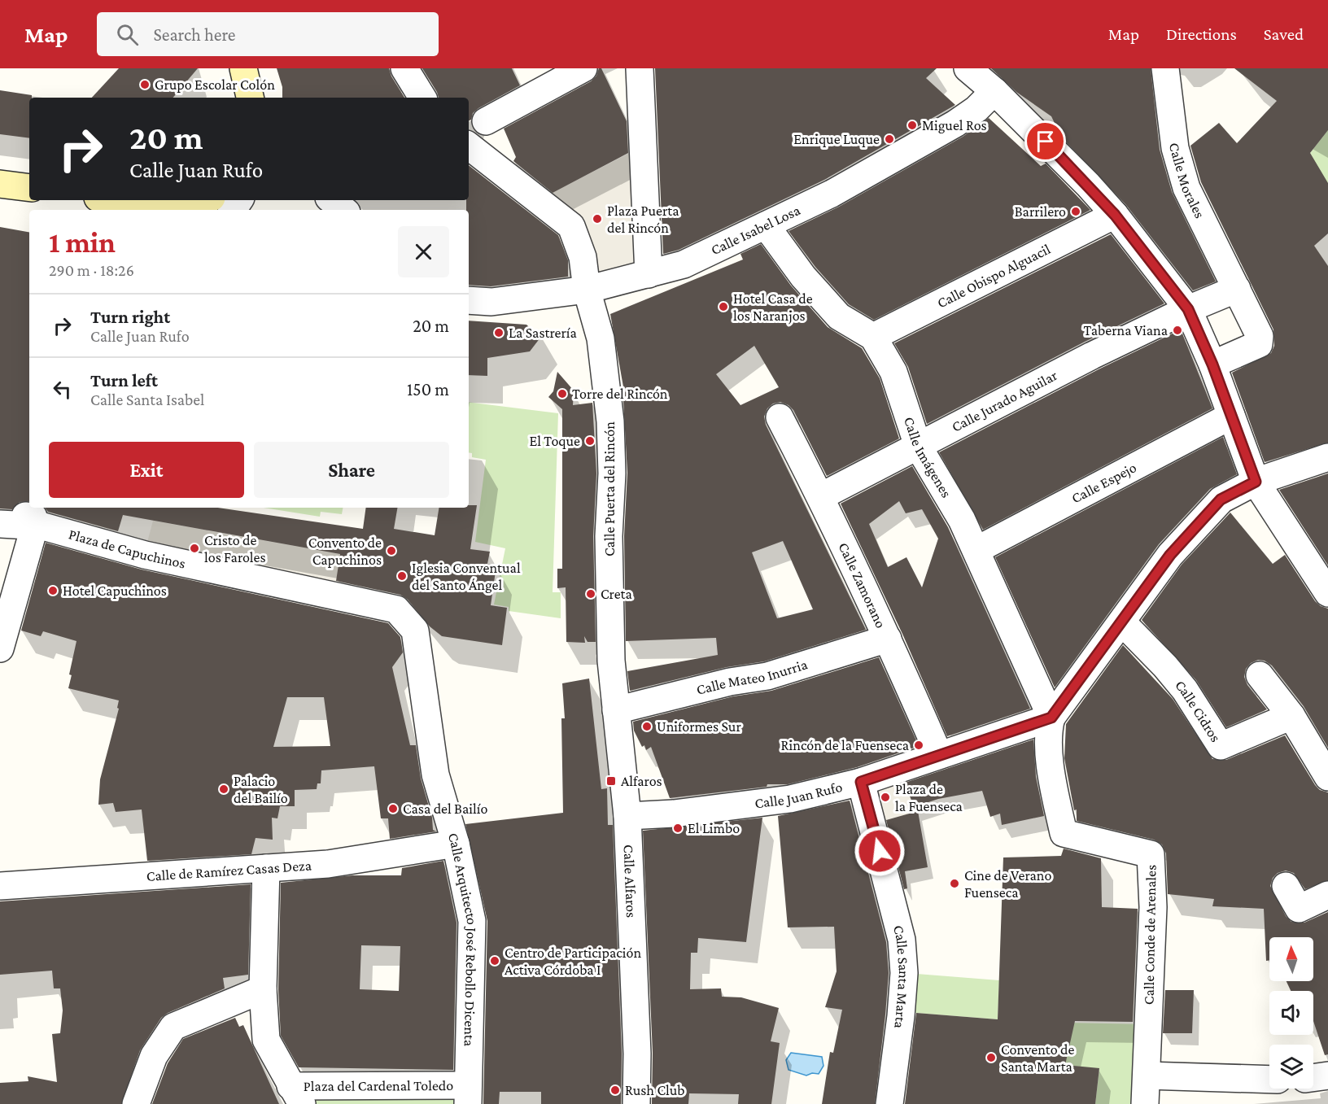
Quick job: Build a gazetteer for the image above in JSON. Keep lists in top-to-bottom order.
{
  "streets": {
    "street": [
      "Calle Morales",
      "Calle Isabel Losa",
      "Calle Obispo Alguacil",
      "Calle Jurado Aguilar",
      "Calle Imágenes",
      "Calle Espejo",
      "Calle Puerta del Rincón",
      "Plaza de Capuchinos",
      "Calle Zamorano",
      "Calle Mateo Inurria",
      "Calle Cidros",
      "Calle Juan Rufo",
      "Calle de Ramírez Casas Deza",
      "Calle Alfaros",
      "Calle Conde de Arenales",
      "Calle Arquitecto José Rebollo Dicenta",
      "Calle Santa Marta",
      "Plaza del Cardenal Toledo"
    ]
  },
  "crossings": [
    ["Calle Morales", "Calle Jurado Aguilar"],
    ["Calle Isabel Losa", "Calle Imágenes"],
    ["Calle Isabel Losa", "Calle Puerta del Rincón"],
    ["Calle Obispo Alguacil", "Calle Imágenes"],
    ["Calle Jurado Aguilar", "Calle Imágenes"],
    ["Calle Jurado Aguilar", "Calle Zamorano"],
    ["Calle Imágenes", "Calle Espejo"],
    ["Calle Imágenes", "Calle Juan Rufo"],
    ["Calle Imágenes", "Calle Conde de Arenales"],
    ["Calle Puerta del Rincón", "Calle Alfaros"],
    ["Plaza de Capuchinos", "Calle Arquitecto José Rebollo Dicenta"],
    ["Calle Zamorano", "Calle Mateo Inurria"],
    ["Calle Zamorano", "Calle Juan Rufo"],
    ["Calle Mateo Inurria", "Calle Alfaros"],
    ["Calle Juan Rufo", "Calle Alfaros"],
    ["Calle Juan Rufo", "Calle Conde de Arenales"],
    ["Calle Juan Rufo", "Calle Santa Marta"],
    ["Calle de Ramírez Casas Deza", "Calle Arquitecto José Rebollo Dicenta"],
    ["Calle de Ramírez Casas Deza", "Plaza del Cardenal Toledo"],
    ["Calle Arquitecto José Rebollo Dicenta", "Plaza del Cardenal Toledo"]
  ],
  "places": {
    "other": [
      "Grupo Escolar Colón",
      "Miguel Ros",
      "Enrique Luque",
      "Barrilero",
      "Plaza Puerta del Rincón",
      "Hotel Casa de los Naranjos",
      "Taberna Viana",
      "La Sastrería",
      "Torre del Rincón",
      "El Toque",
      "Cristo de los Faroles",
      "Convento de Capuchinos",
      "Iglesia Conventual del Santo Ángel",
      "Hotel Capuchinos",
      "Creta",
      "Uniformes Sur",
      "Rincón de la Fuenseca",
      "Palacio del Bailío",
      "Plaza de la Fuenseca",
      "Casa del Bailío",
      "El Limbo",
      "Cine de Verano Fuenseca",
      "Centro de Participación Activa Córdoba I",
      "Convento de Santa Marta",
      "Rush Club"
    ],
    "transit": ["Alfaros"]
  },
  "north": "top",
  "page": {
    "header": "Map",
    "search": "Search here",
    "nav": ["Map", "Directions", "Saved"],
    "turn": ["20 m", "Calle Juan Rufo"],
    "heading": ["1 min", "290 m · 18:26"],
    "list": [
      {
        "name": "Turn right",
        "note": "Calle Juan Rufo",
        "value": "20 m"
      },
      {
        "name": "Turn left",
        "note": "Calle Santa Isabel",
        "value": "150 m"
      }
    ],
    "buttons": ["Exit", "Share"]
  }
}
